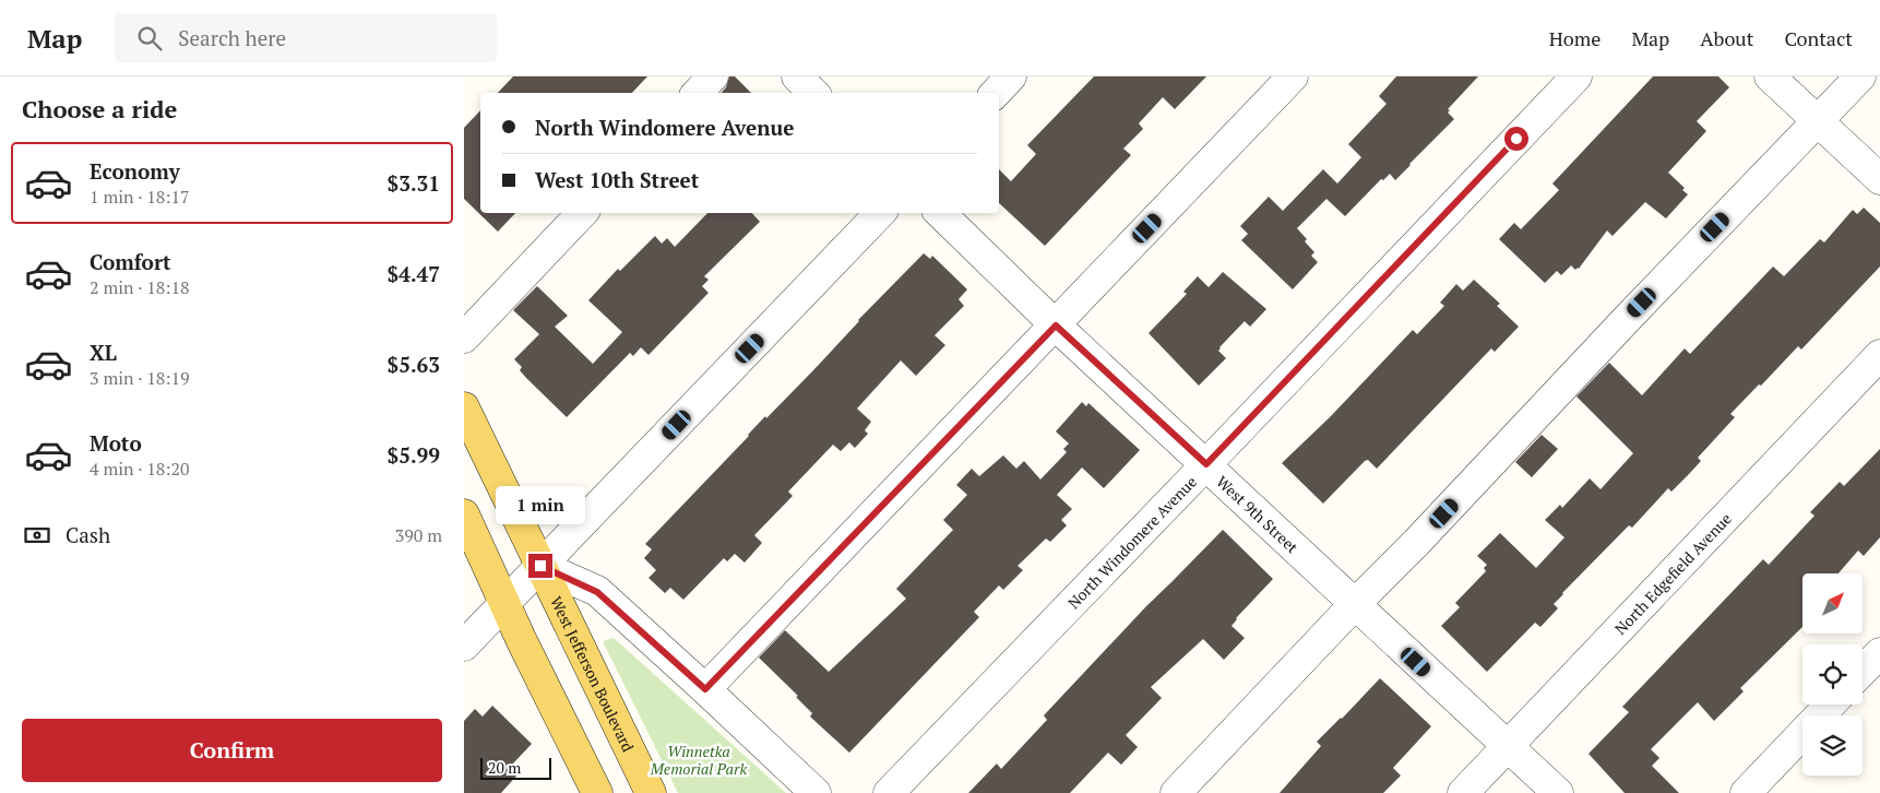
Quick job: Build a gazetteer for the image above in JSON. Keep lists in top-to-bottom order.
{
  "streets": {
    "main road": ["West Jefferson Boulevard"],
    "street": ["West 9th Street", "North Windomere Avenue", "North Edgefield Avenue"]
  },
  "crossings": [
    ["West 9th Street", "North Windomere Avenue"],
    ["West 9th Street", "North Edgefield Avenue"]
  ],
  "parks": ["Winnetka Memorial Park"],
  "scale_bar": "20 m",
  "north": "top right",
  "page": {
    "header": "Map",
    "search": "Search here",
    "nav": [
      "Home",
      "Map",
      "About",
      "Contact"
    ],
    "heading": "Choose a ride",
    "banner": ["North Windomere Avenue", "West 10th Street"],
    "list": [
      {
        "name": "Economy",
        "note": "1 min · 18:17",
        "value": "$3.31"
      },
      {
        "name": "Comfort",
        "note": "2 min · 18:18",
        "value": "$4.47"
      },
      {
        "name": "XL",
        "note": "3 min · 18:19",
        "value": "$5.63"
      },
      {
        "name": "Moto",
        "note": "4 min · 18:20",
        "value": "$5.99"
      }
    ],
    "bubble": "1 min",
    "pay": ["Cash", "390 m"],
    "buttons": "Confirm",
    "scale": "20 m"
  }
}
